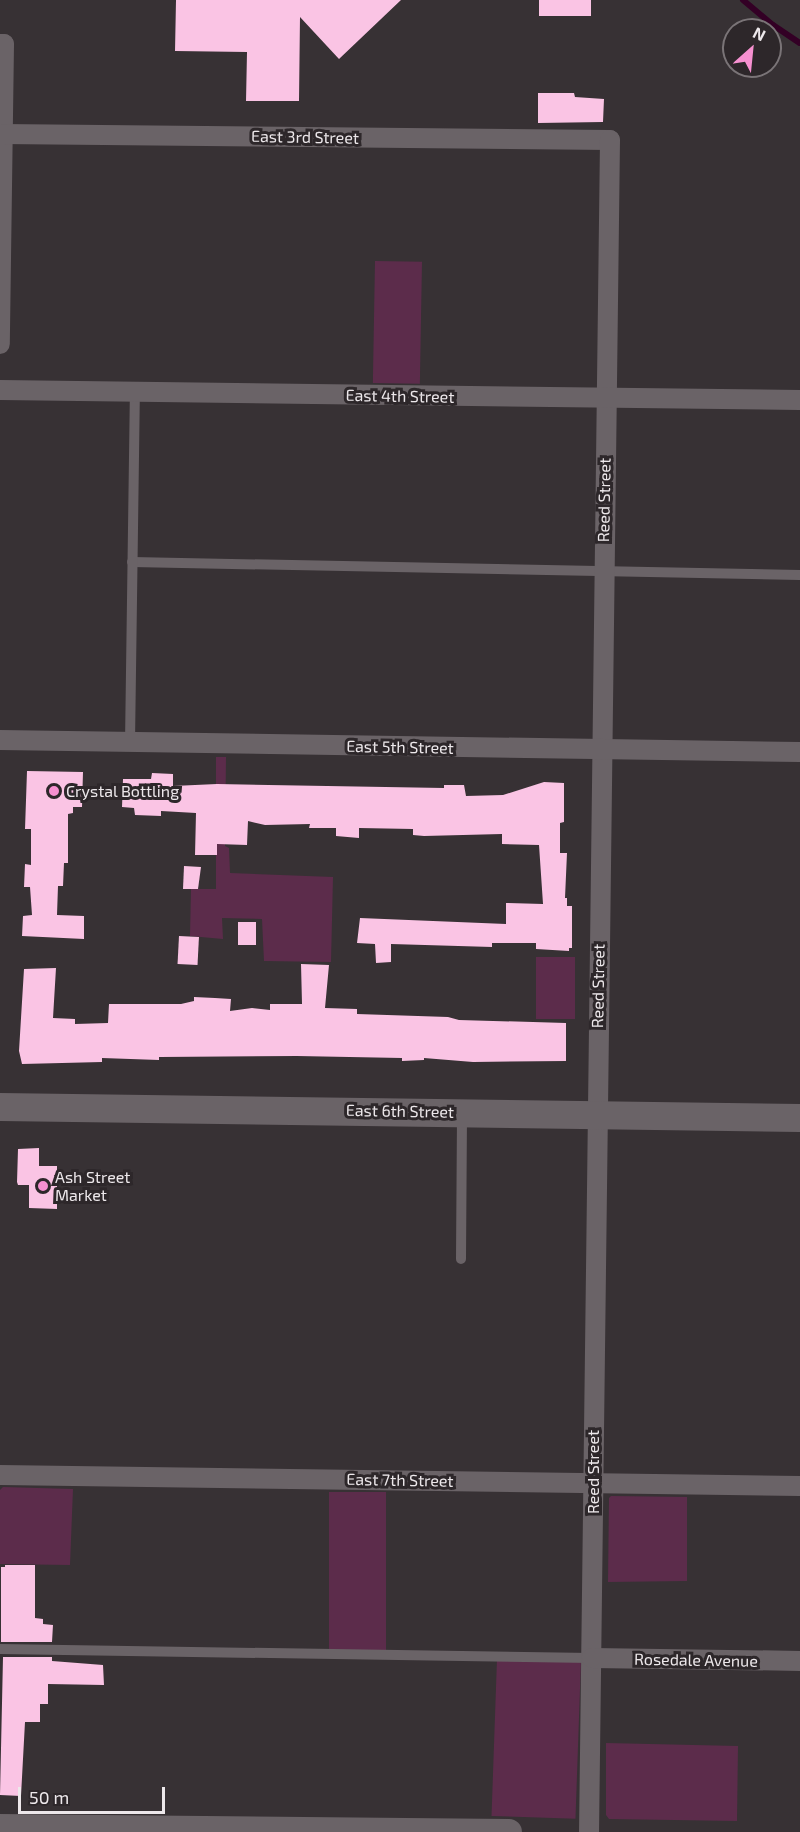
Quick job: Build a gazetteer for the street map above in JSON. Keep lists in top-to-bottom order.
{
  "streets": {
    "main road": ["East 6th Street"],
    "street": [
      "East 3rd Street",
      "East 4th Street",
      "Reed Street",
      "East 5th Street",
      "East 7th Street",
      "Rosedale Avenue"
    ]
  },
  "crossings": [
    ["East 3rd Street", "Reed Street"],
    ["East 4th Street", "Reed Street"],
    ["Reed Street", "East 5th Street"],
    ["Reed Street", "East 6th Street"],
    ["Reed Street", "East 7th Street"],
    ["Reed Street", "Rosedale Avenue"]
  ],
  "places": ["Crystal Bottling", "Ash Street Market"],
  "scale_bar": "50 m",
  "north": "top right"
}
